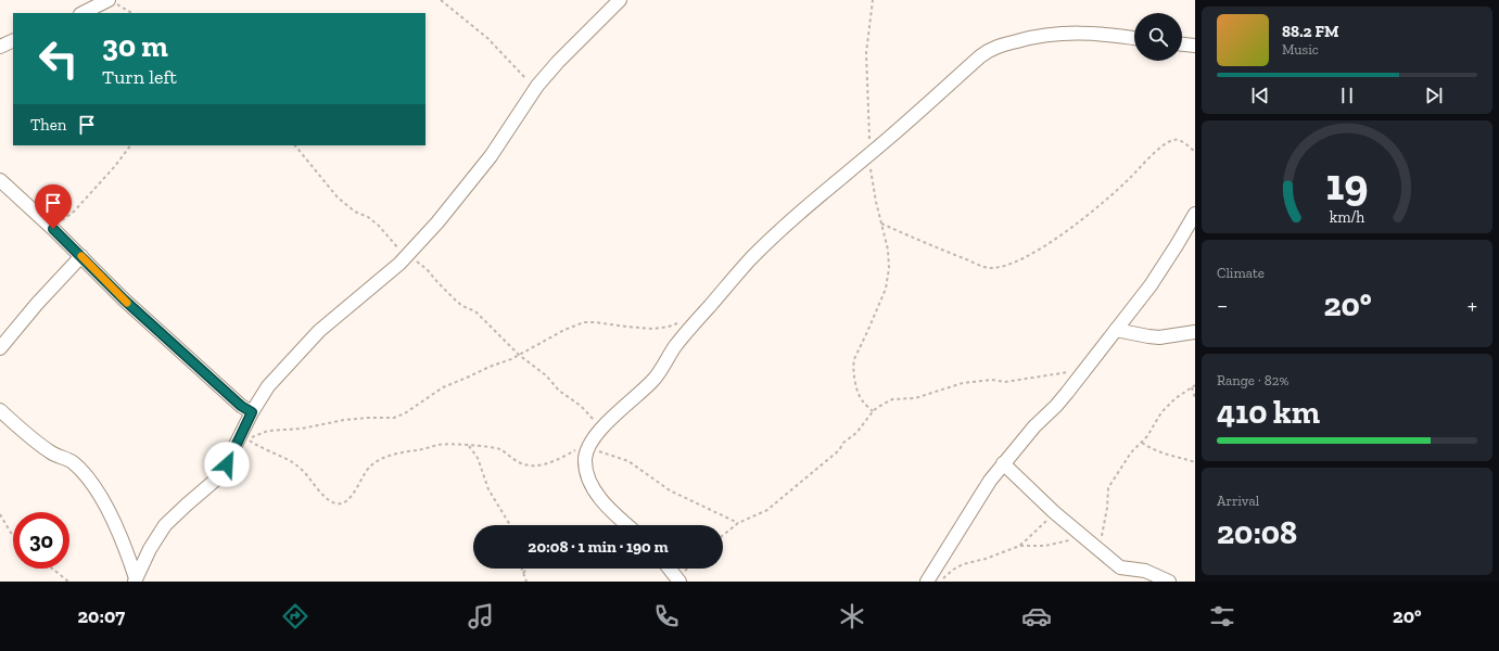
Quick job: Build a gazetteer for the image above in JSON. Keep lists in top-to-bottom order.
{
  "page": {
    "turn": ["30 m", "Turn left"],
    "song": ["88.2 FM", "Music"],
    "then": "Then",
    "tile": [
      "Climate",
      ["Range · 82%", "410 km"],
      ["Arrival", "20:08"]
    ],
    "heat": ["−", "20°", "+"],
    "limit": "30",
    "trip": "20:08 · 1 min · 190 m",
    "tabs": ["20:07", "20°"],
    "gauge": ["19", "km/h"]
  }
}
